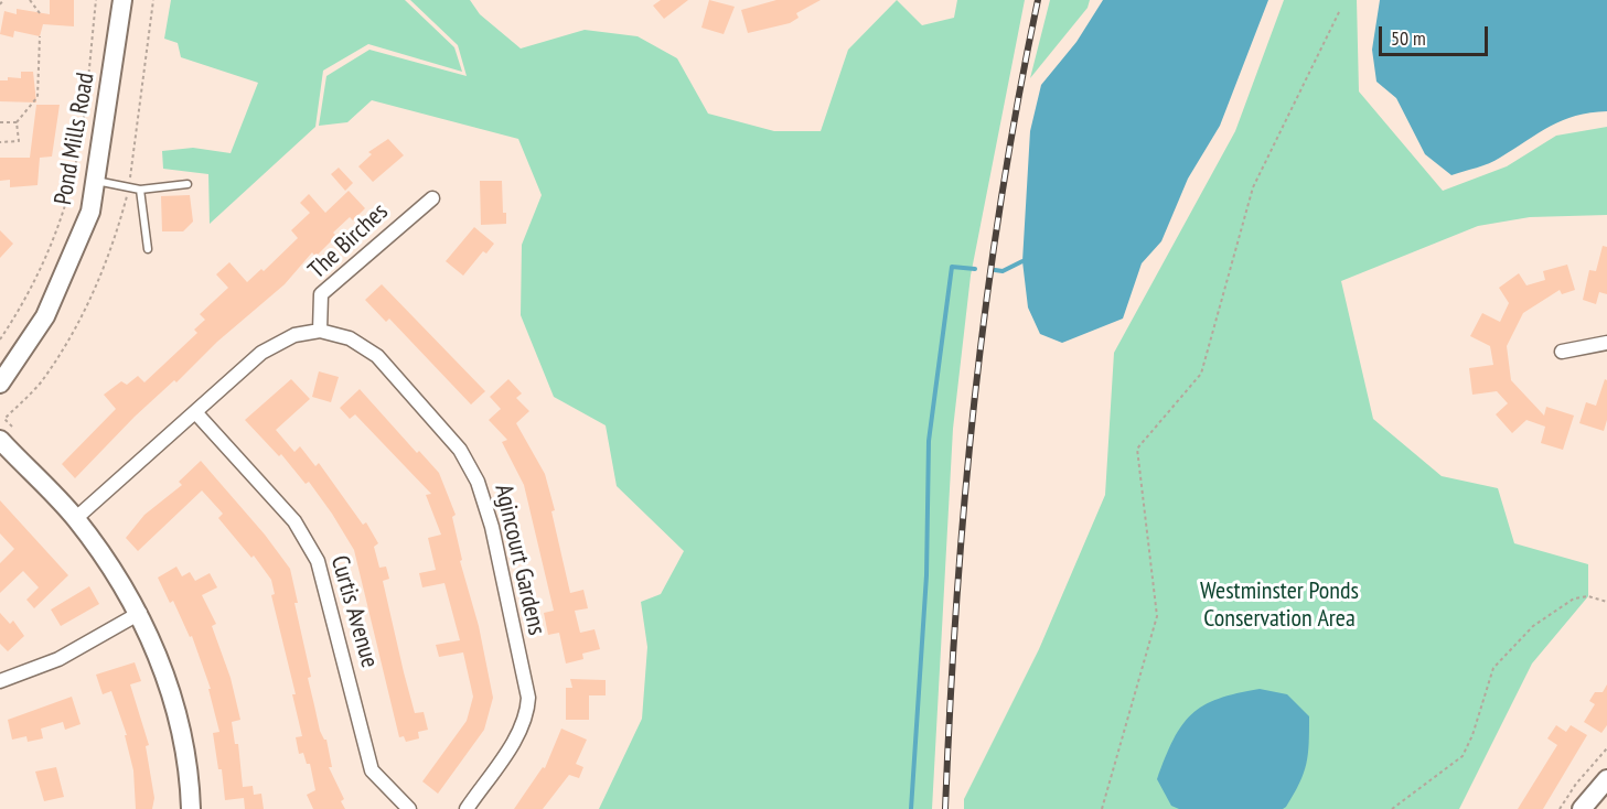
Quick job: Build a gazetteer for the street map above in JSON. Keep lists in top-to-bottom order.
{
  "streets": {
    "street": [
      "Pond Mills Road",
      "The Birches",
      "Agincourt Gardens",
      "Curtis Avenue"
    ]
  },
  "crossings": [
    ["The Birches", "Agincourt Gardens"],
    ["Agincourt Gardens", "Curtis Avenue"]
  ],
  "parks": ["Westminster Ponds Conservation Area"],
  "scale_bar": "50 m"
}
